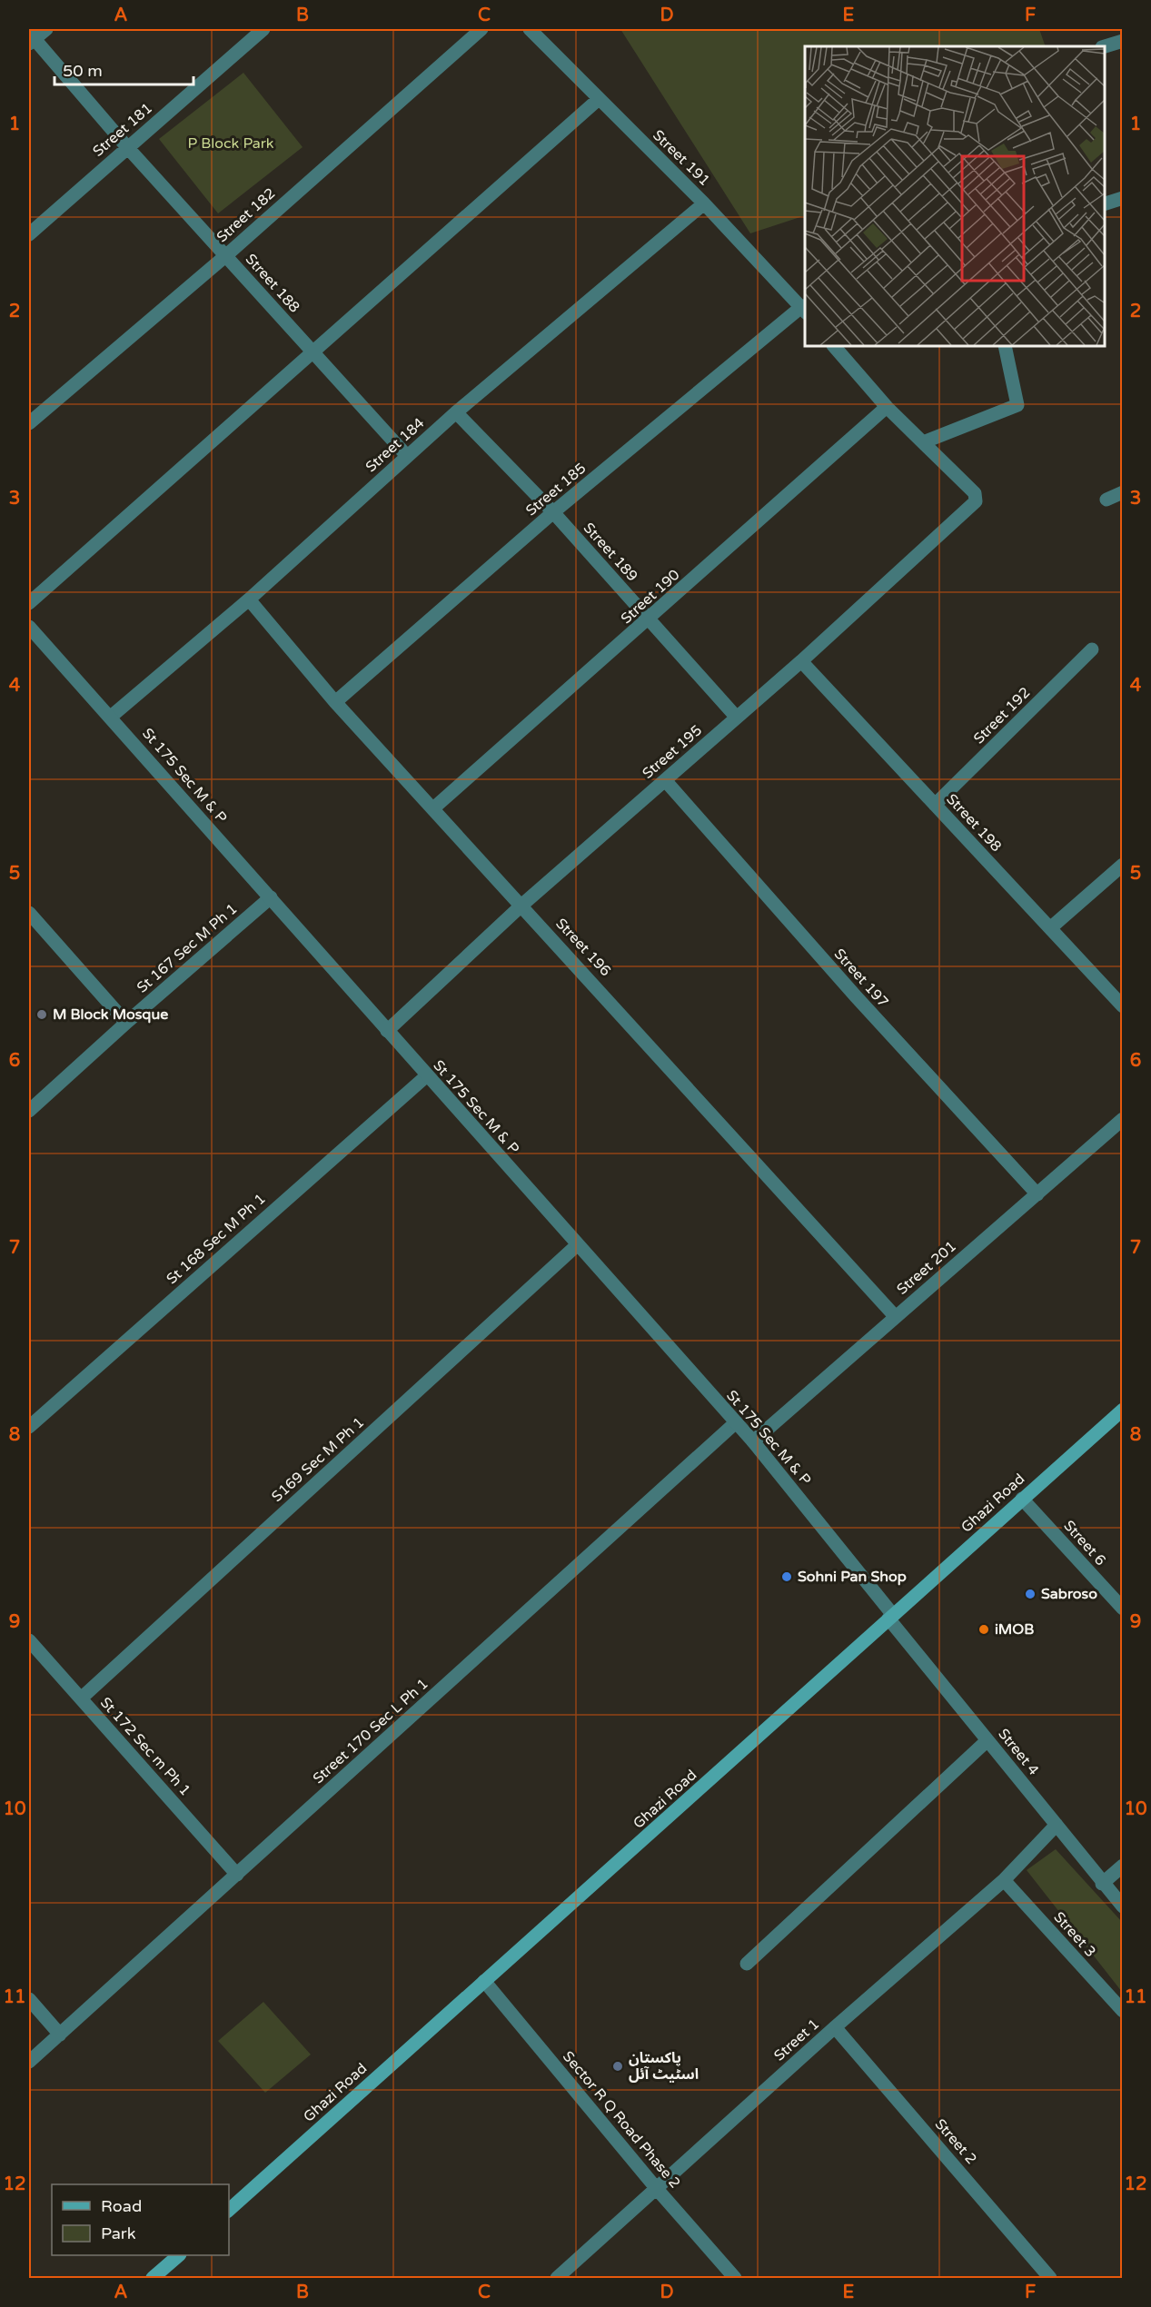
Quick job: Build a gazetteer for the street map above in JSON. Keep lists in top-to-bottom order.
{
  "streets": {
    "main road": ["Ghazi Road"],
    "street": [
      "Street 181",
      "Street 191",
      "Street 182",
      "Street 188",
      "Street 184",
      "Street 185",
      "Street 189",
      "Street 190",
      "Street 192",
      "Street 195",
      "St 175 Sec M & P",
      "Street 198",
      "Street 196",
      "St 167 Sec M Ph 1",
      "Street 197",
      "St 168 Sec M Ph 1",
      "Street 201",
      "S169 Sec M Ph 1",
      "Street 6",
      "Street 170 Sec L Ph 1",
      "St 172 Sec m Ph 1",
      "Street 4",
      "Street 3",
      "Street 1",
      "Sector R Q Road Phase 2",
      "Street 2"
    ]
  },
  "crossings": [
    ["Street 181", "Street 188"],
    ["Street 191", "Street 184"],
    ["Street 191", "Street 185"],
    ["Street 182", "Street 188"],
    ["Street 188", "Street 184"],
    ["Street 184", "Street 189"],
    ["Street 184", "St 175 Sec M & P"],
    ["Street 184", "Street 196"],
    ["Street 185", "Street 189"],
    ["Street 185", "Street 196"],
    ["Street 189", "Street 190"],
    ["Street 189", "Street 195"],
    ["Street 190", "Street 196"],
    ["Street 192", "Street 198"],
    ["Street 195", "St 175 Sec M & P"],
    ["Street 195", "Street 198"],
    ["Street 195", "Street 196"],
    ["Street 195", "Street 197"],
    ["St 175 Sec M & P", "St 167 Sec M Ph 1"],
    ["St 175 Sec M & P", "St 168 Sec M Ph 1"],
    ["St 175 Sec M & P", "Street 201"],
    ["St 175 Sec M & P", "S169 Sec M Ph 1"],
    ["St 175 Sec M & P", "Ghazi Road"],
    ["St 175 Sec M & P", "Street 170 Sec L Ph 1"],
    ["St 175 Sec M & P", "Street 4"],
    ["Street 196", "Street 201"],
    ["Street 197", "Street 201"],
    ["S169 Sec M Ph 1", "St 172 Sec m Ph 1"],
    ["Ghazi Road", "Street 6"],
    ["Ghazi Road", "Street 4"],
    ["Ghazi Road", "Sector R Q Road Phase 2"],
    ["Street 170 Sec L Ph 1", "St 172 Sec m Ph 1"],
    ["Street 4", "Street 1"],
    ["Street 3", "Street 1"],
    ["Street 1", "Sector R Q Road Phase 2"],
    ["Street 1", "Street 2"]
  ],
  "parks": ["P Block Park"],
  "places": [
    "M Block Mosque",
    "Sohni Pan Shop",
    "Sabroso",
    "iMOB",
    "پاکستان اسٹیٹ آئل"
  ],
  "legend": ["Road", "Park"],
  "scale_bar": "50 m",
  "grid": {
    "columns": [
      "A",
      "B",
      "C",
      "D",
      "E",
      "F"
    ],
    "rows": [
      "1",
      "2",
      "3",
      "4",
      "5",
      "6",
      "7",
      "8",
      "9",
      "10",
      "11",
      "12"
    ]
  }
}
